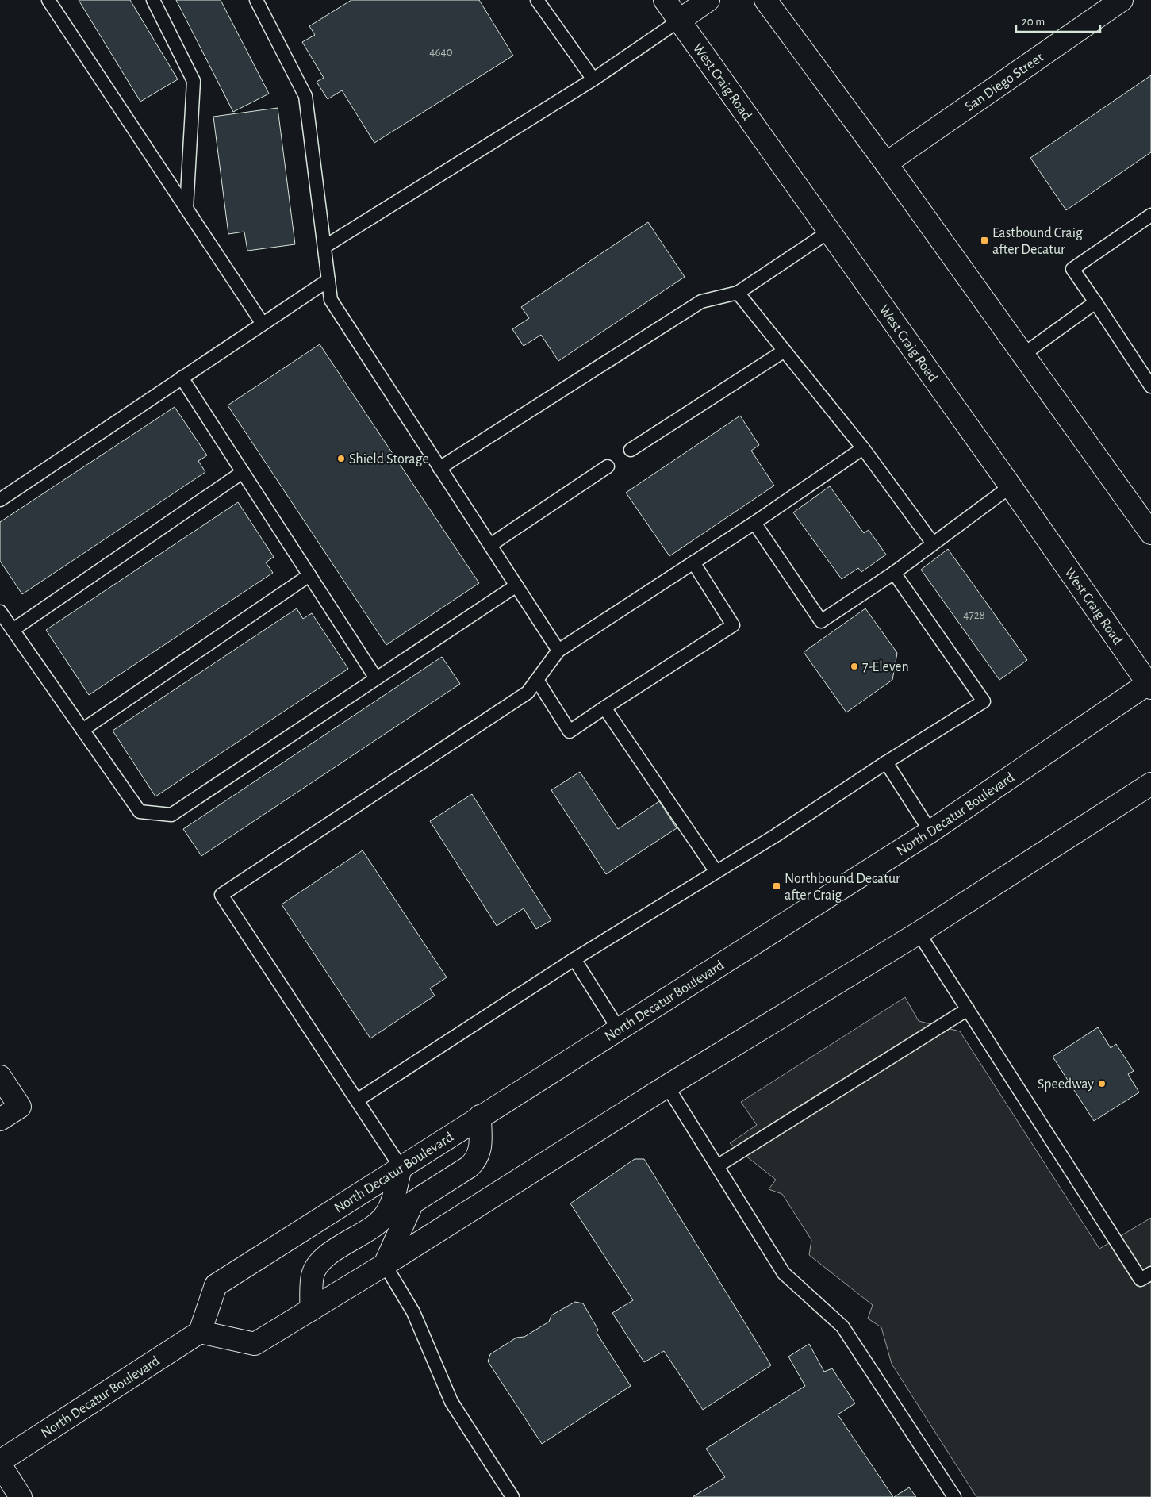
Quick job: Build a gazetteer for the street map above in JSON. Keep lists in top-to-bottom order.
{
  "streets": {
    "main road": ["West Craig Road", "San Diego Street", "North Decatur Boulevard"]
  },
  "crossings": [
    ["West Craig Road", "North Decatur Boulevard"]
  ],
  "places": {
    "transit": ["Eastbound Craig after Decatur", "Northbound Decatur after Craig"],
    "other": ["Shield Storage", "7-Eleven", "Speedway"]
  },
  "house_numbers": ["4640", "4728"],
  "scale_bar": "20 m"
}
